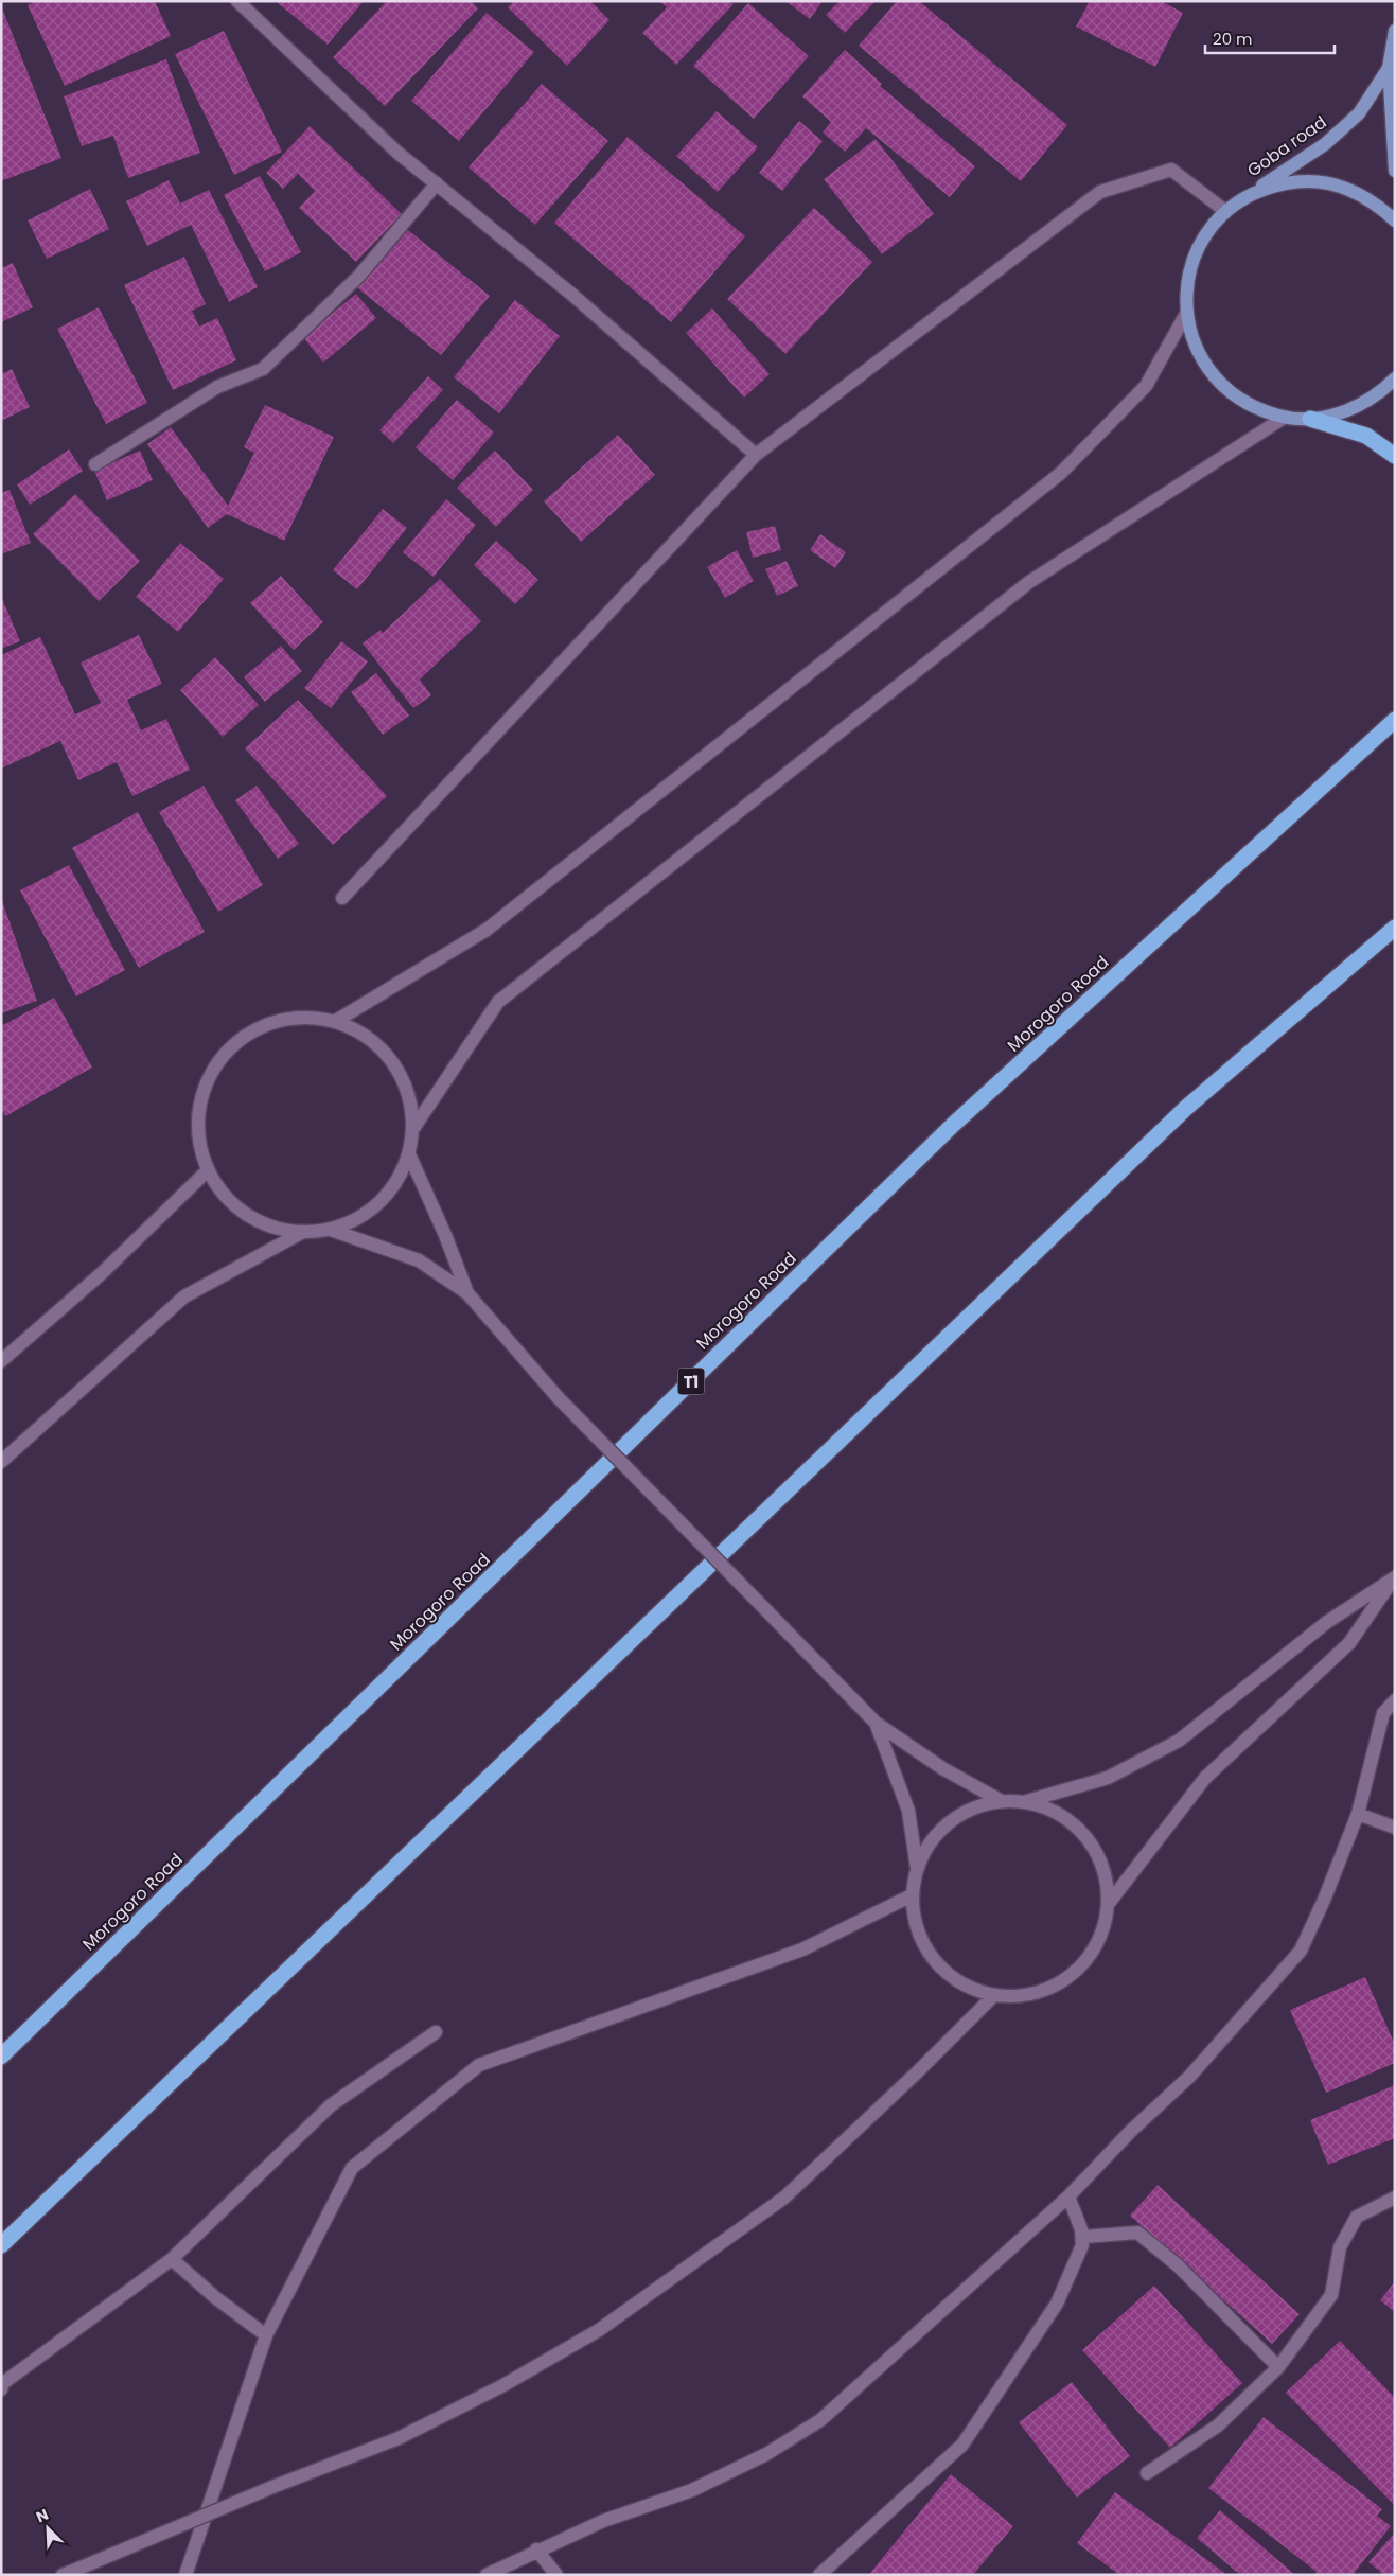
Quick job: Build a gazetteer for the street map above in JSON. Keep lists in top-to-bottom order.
{
  "streets": {
    "highway": ["Morogoro Road", "T1"],
    "main road": ["Goba road"]
  },
  "scale_bar": "20 m",
  "north": "top left"
}
